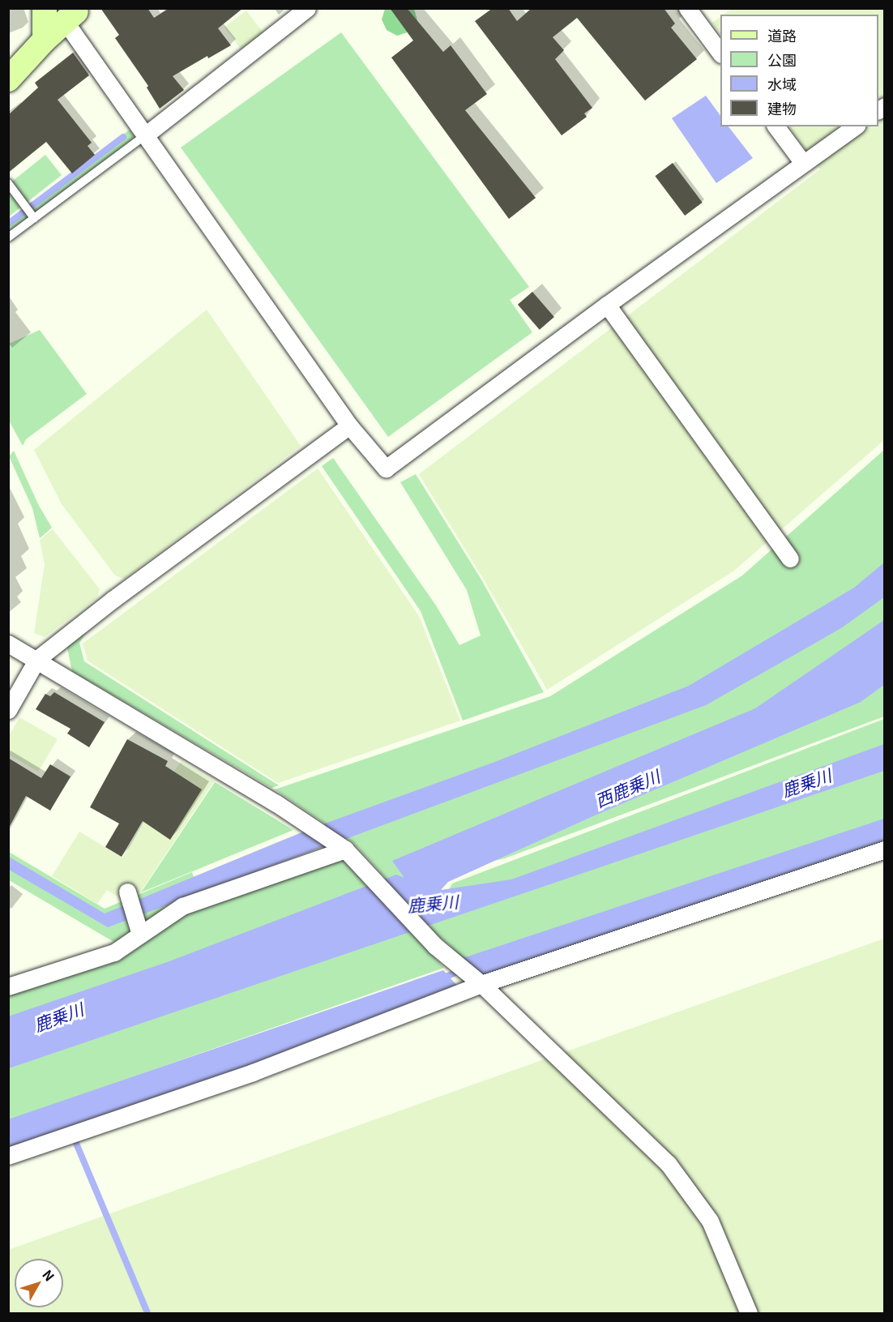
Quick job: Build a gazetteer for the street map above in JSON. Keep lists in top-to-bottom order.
{
  "water": ["鹿乗川", "西鹿乗川"],
  "legend": [
    "道路",
    "公園",
    "水域",
    "建物"
  ],
  "north": "top right"
}
